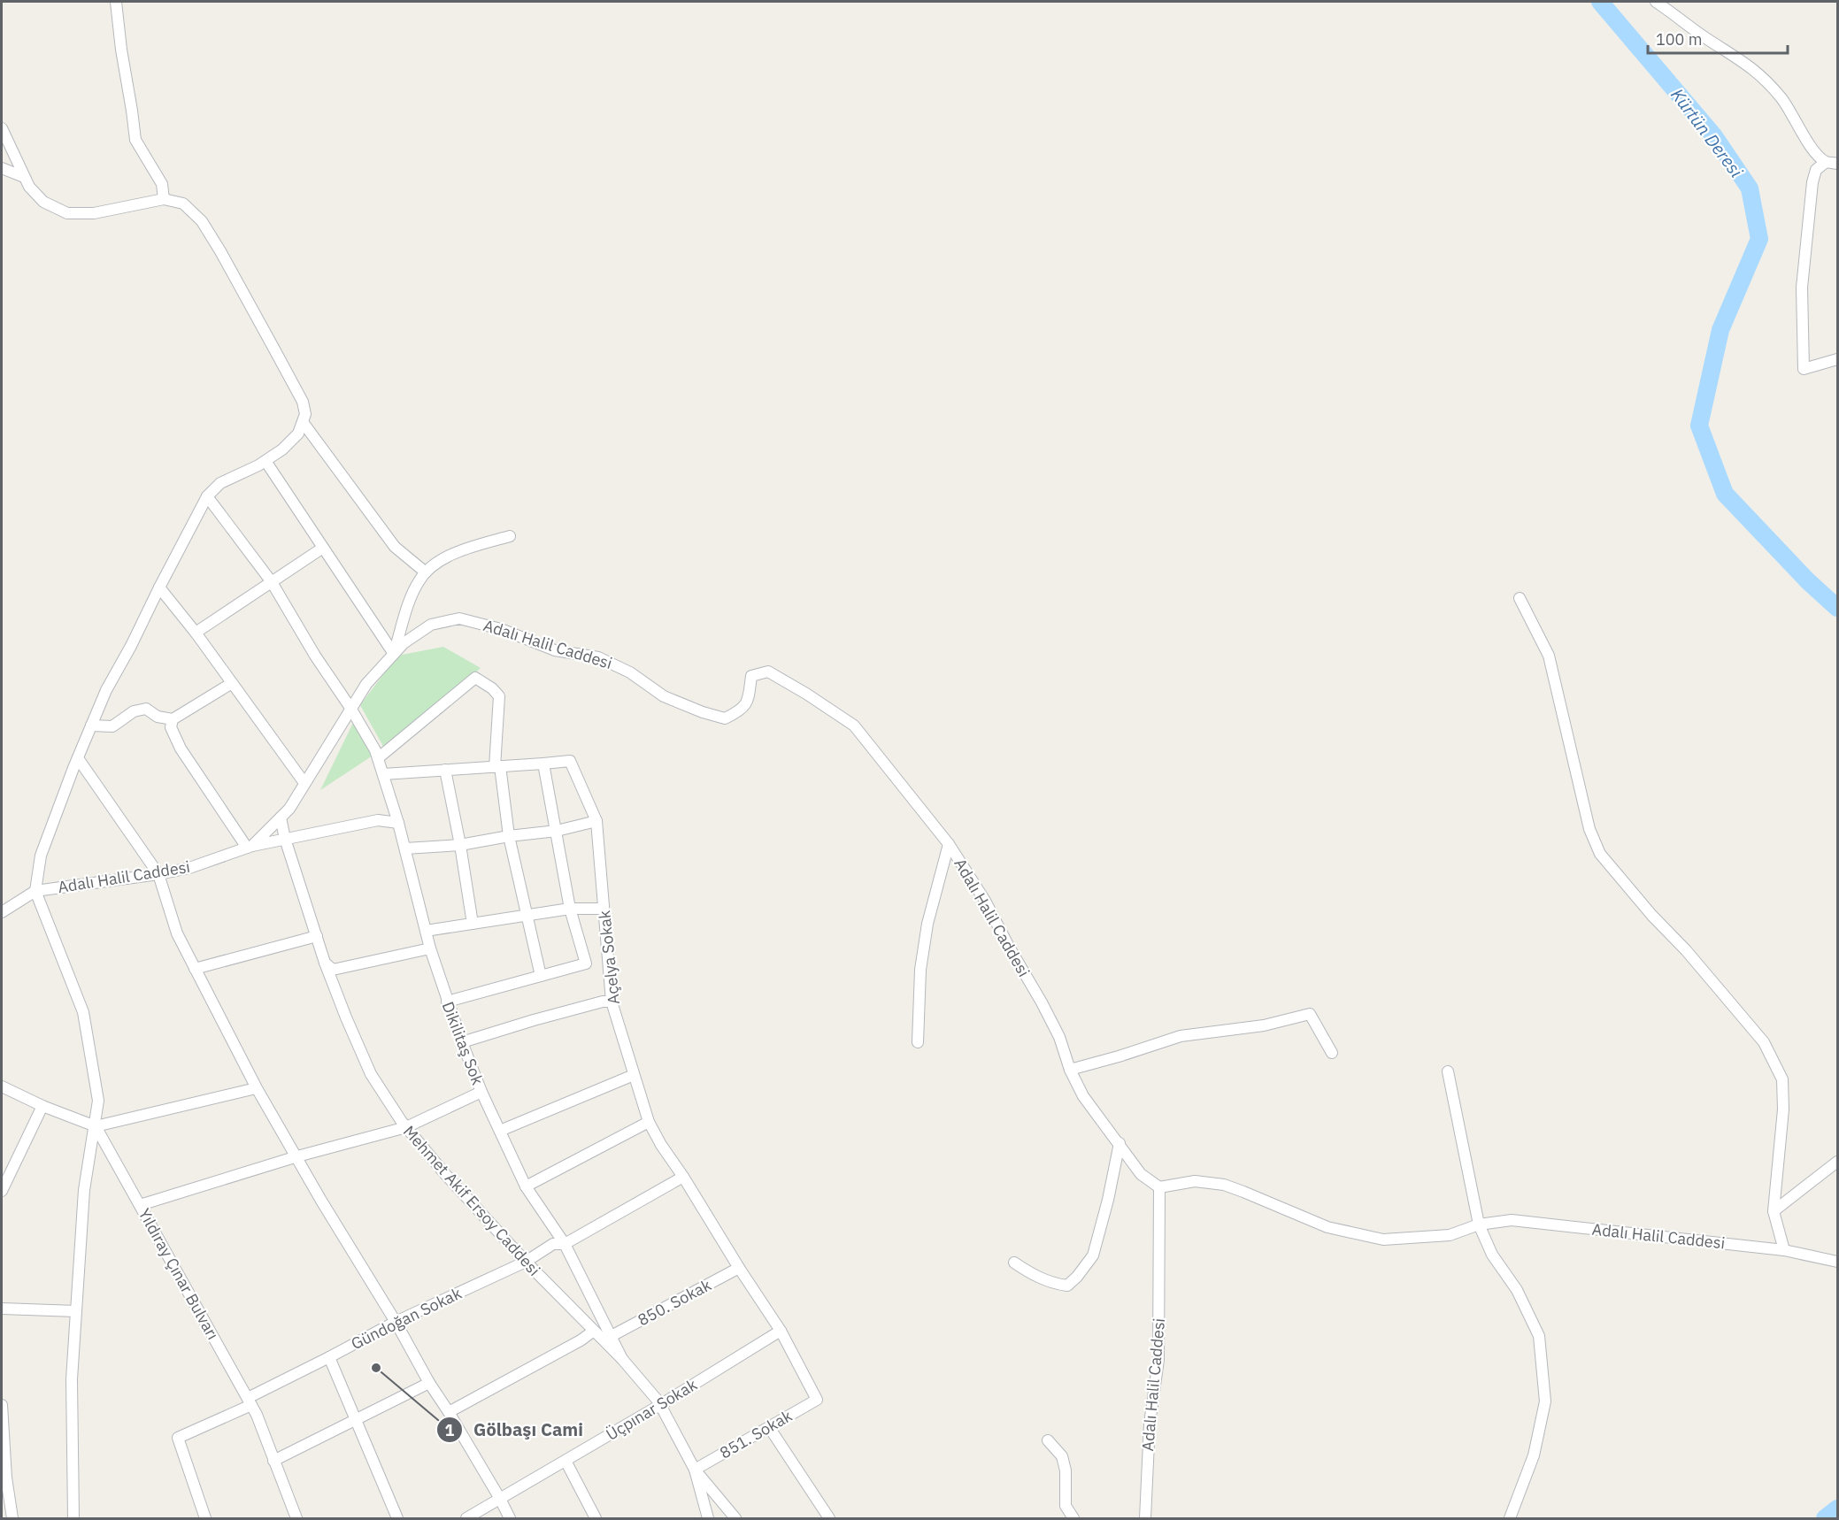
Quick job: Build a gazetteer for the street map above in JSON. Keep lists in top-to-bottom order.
{
  "streets": {
    "street": [
      "Adalı Halil Caddesi",
      "Açelya Sokak",
      "Dikilitaş Sok",
      "Mehmet Akif Ersoy Caddesi",
      "Yıldıray Çınar Bulvarı",
      "850. Sokak",
      "Gündoğan Sokak",
      "Üçpınar Sokak",
      "851. Sokak"
    ]
  },
  "crossings": [
    ["Adalı Halil Caddesi", "Dikilitaş Sok"],
    ["Adalı Halil Caddesi", "Mehmet Akif Ersoy Caddesi"],
    ["Açelya Sokak", "850. Sokak"],
    ["Açelya Sokak", "Üçpınar Sokak"],
    ["Açelya Sokak", "851. Sokak"],
    ["Dikilitaş Sok", "Mehmet Akif Ersoy Caddesi"],
    ["Dikilitaş Sok", "850. Sokak"],
    ["Dikilitaş Sok", "Gündoğan Sokak"],
    ["Mehmet Akif Ersoy Caddesi", "Gündoğan Sokak"],
    ["Mehmet Akif Ersoy Caddesi", "Üçpınar Sokak"],
    ["Mehmet Akif Ersoy Caddesi", "851. Sokak"],
    ["Yıldıray Çınar Bulvarı", "Gündoğan Sokak"]
  ],
  "water": ["Kürtün Deresi"],
  "places": ["Gölbaşı Cami"],
  "scale_bar": "100 m"
}
